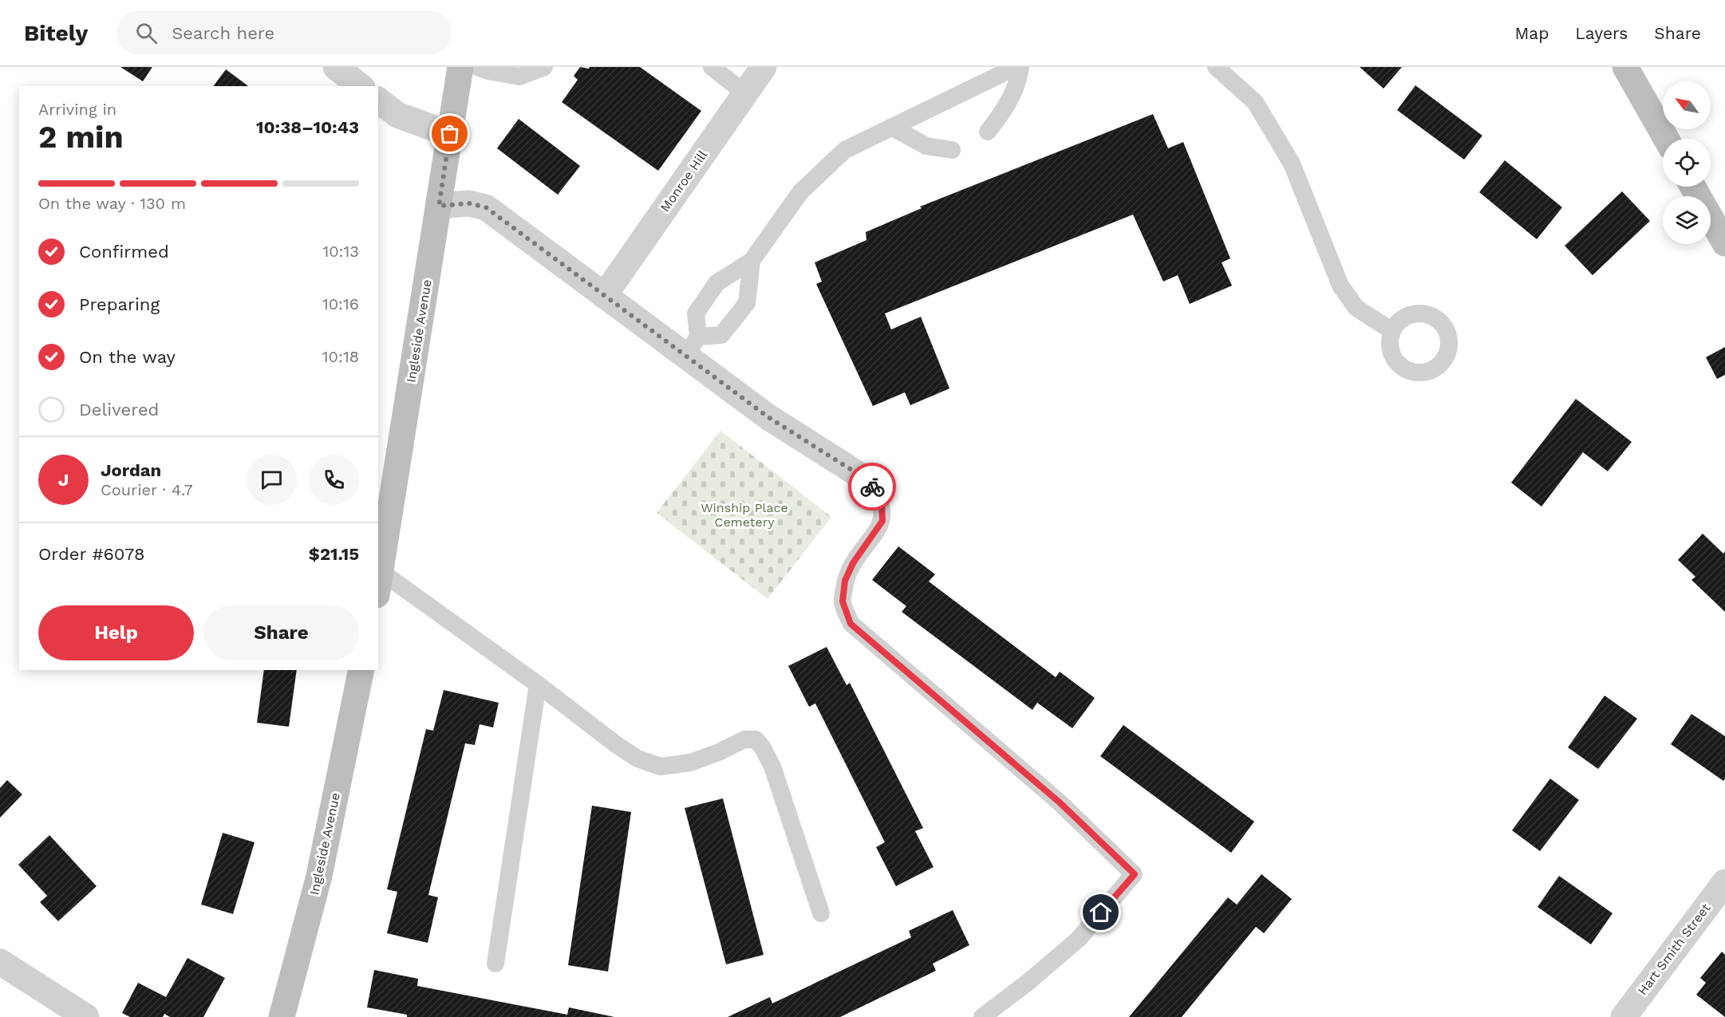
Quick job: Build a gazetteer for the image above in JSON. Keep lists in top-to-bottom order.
{
  "streets": {
    "street": ["Monroe Hill", "Ingleside Avenue", "Hart Smith Street"]
  },
  "parks": ["Winship Place Cemetery"],
  "north": "top left",
  "page": {
    "header": "Bitely",
    "search": "Search here",
    "nav": ["Map", "Layers", "Share"],
    "heading": ["2 min", "Arriving in", "10:38–10:43"],
    "panel": [
      "Jordan",
      "Courier · 4.7",
      "Order #6078",
      "$21.15"
    ],
    "bar": "On the way · 130 m",
    "list": [
      ["Confirmed", "10:13"],
      ["Preparing", "10:16"],
      ["On the way", "10:18"],
      "Delivered"
    ],
    "round": "J",
    "buttons": ["Help", "Share"]
  }
}
